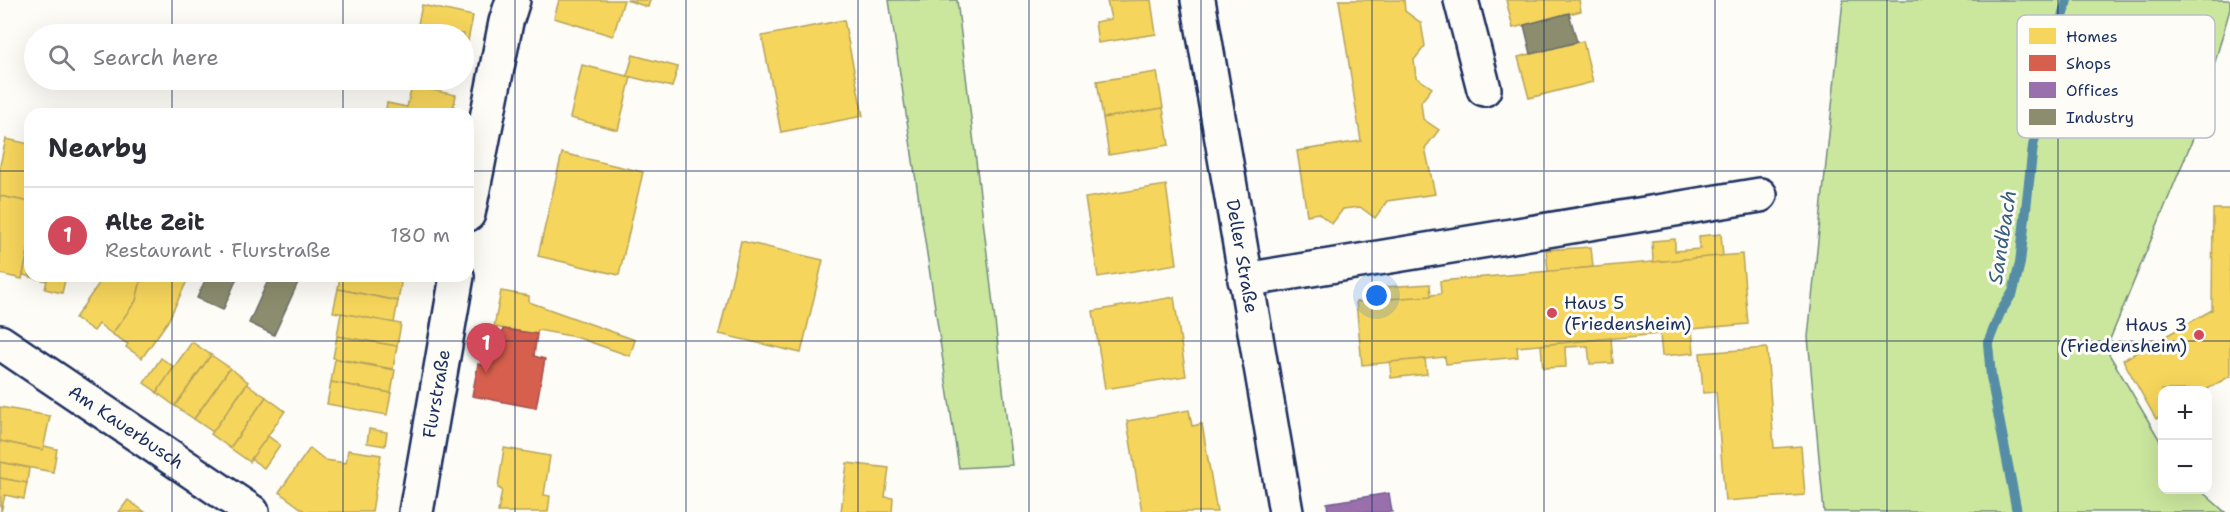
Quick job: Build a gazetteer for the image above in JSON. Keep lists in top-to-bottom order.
{
  "streets": {
    "street": ["Deller Straße", "Flurstraße", "Am Kauerbusch"]
  },
  "water": ["Sandbach"],
  "places": ["Haus 5 (Friedensheim)", "Haus 3 (Friedensheim)"],
  "legend": [
    "Homes",
    "Shops",
    "Offices",
    "Industry"
  ],
  "page": {
    "search": "Search here",
    "heading": "Nearby",
    "list": [
      {
        "mark": "1",
        "name": "Alte Zeit",
        "note": "Restaurant · Flurstraße",
        "value": "180 m"
      }
    ],
    "pins": "1",
    "map_buttons": ["+", "−"]
  }
}
